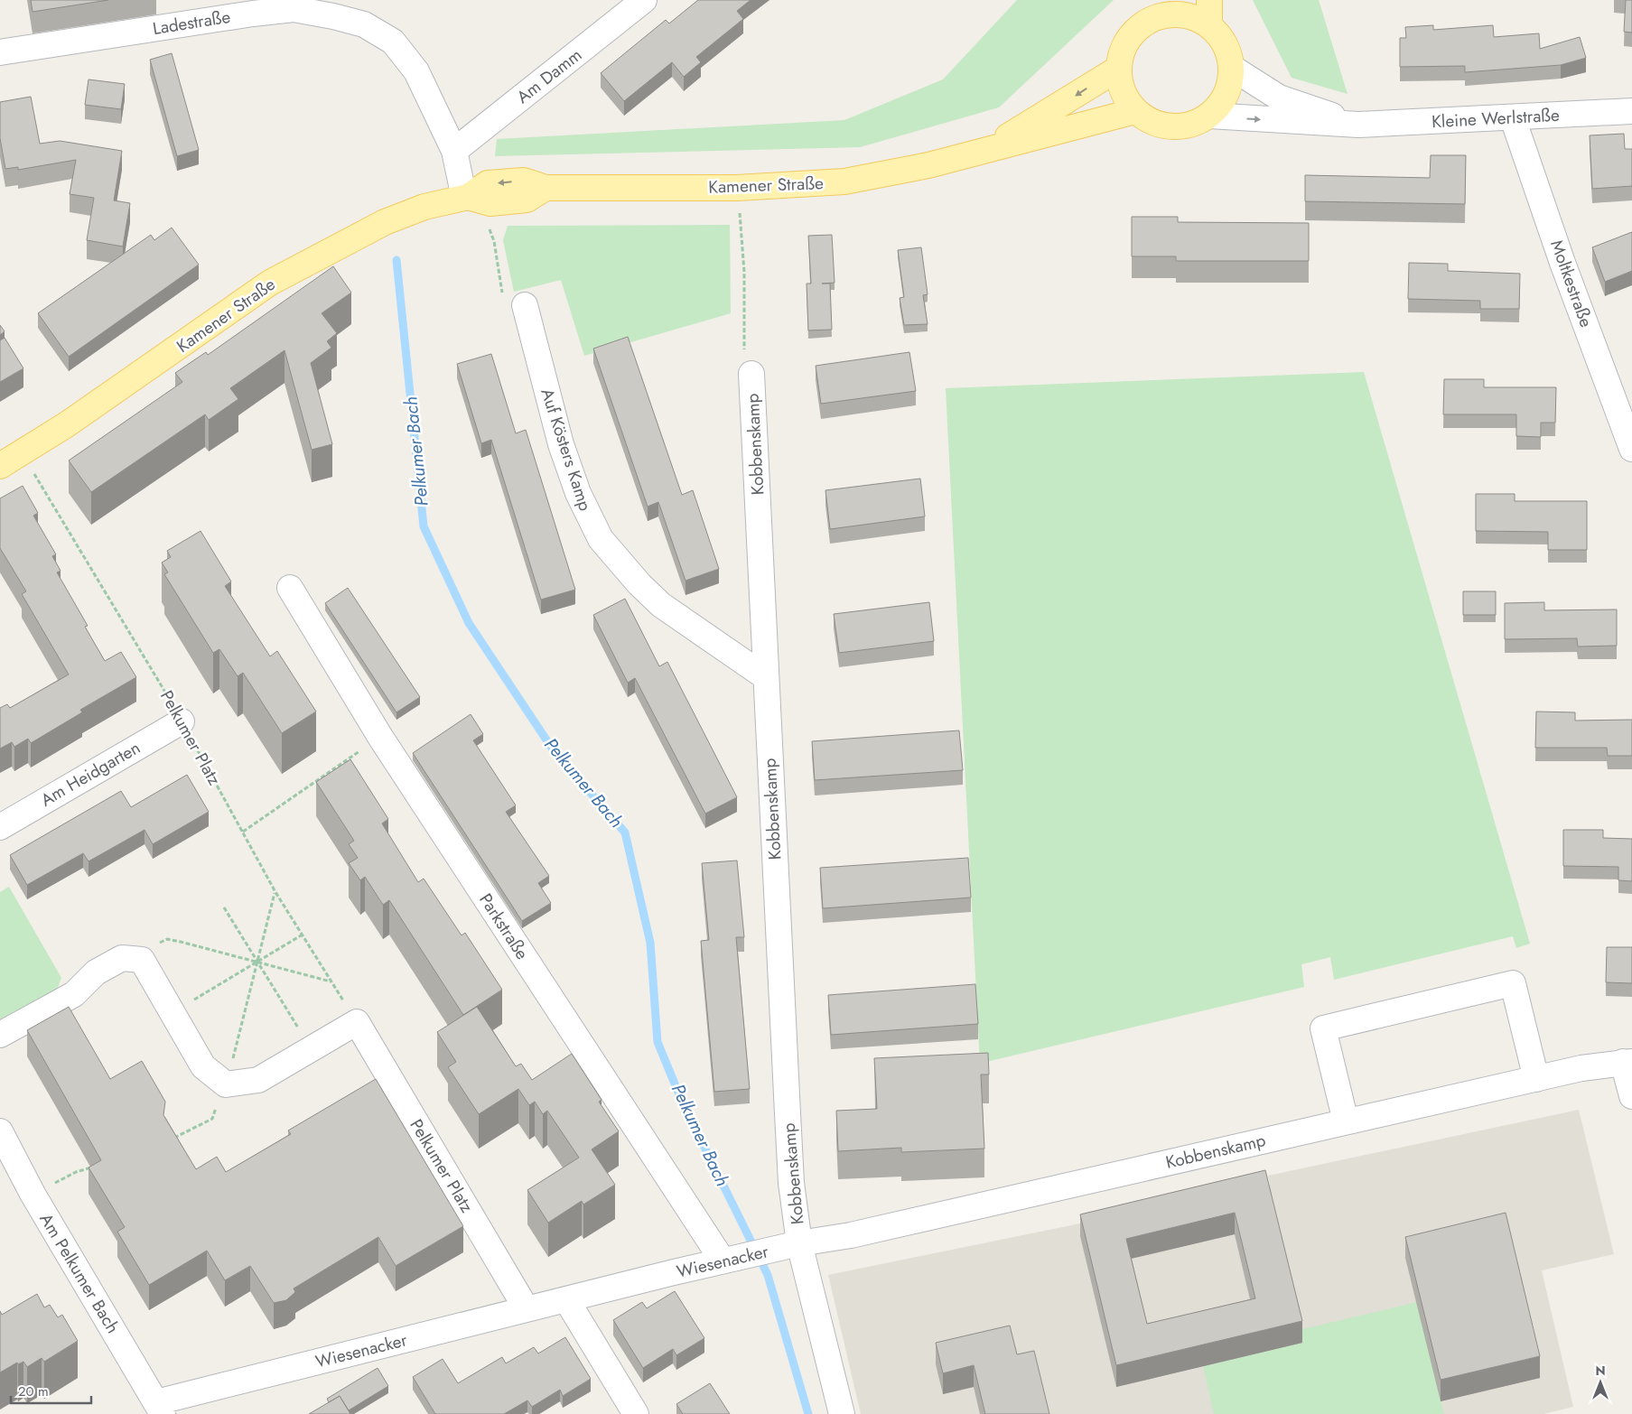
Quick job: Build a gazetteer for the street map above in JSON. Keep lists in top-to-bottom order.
{
  "streets": {
    "main road": ["Kamener Straße"],
    "street": [
      "Ladestraße",
      "Am Damm",
      "Kleine Werlstraße",
      "Moltkestraße",
      "Kobbenskamp",
      "Auf Kösters Kamp",
      "Pelkumer Platz",
      "Am Heidgarten",
      "Parkstraße",
      "Wiesenacker",
      "Am Pelkumer Bach"
    ]
  },
  "crossings": [
    ["Ladestraße", "Am Damm"],
    ["Ladestraße", "Kamener Straße"],
    ["Kleine Werlstraße", "Kamener Straße"],
    ["Kleine Werlstraße", "Moltkestraße"],
    ["Kamener Straße", "Pelkumer Platz"],
    ["Kobbenskamp", "Auf Kösters Kamp"],
    ["Kobbenskamp", "Wiesenacker"],
    ["Pelkumer Platz", "Am Heidgarten"],
    ["Pelkumer Platz", "Wiesenacker"],
    ["Parkstraße", "Wiesenacker"],
    ["Wiesenacker", "Am Pelkumer Bach"]
  ],
  "water": ["Pelkumer Bach"],
  "scale_bar": "20 m",
  "north": "top"
}
